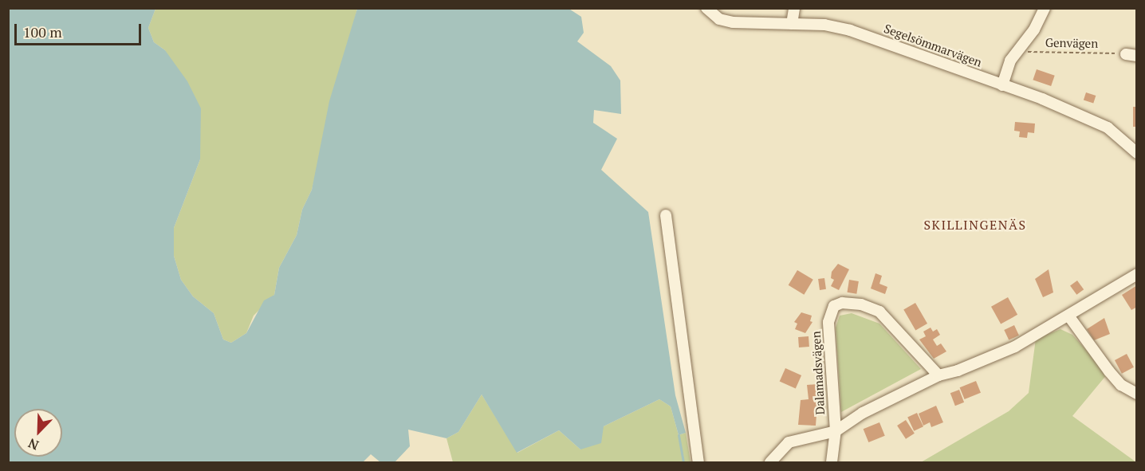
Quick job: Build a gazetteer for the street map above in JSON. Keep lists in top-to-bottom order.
{
  "streets": {
    "street": ["Segelsömmarvägen", "Dalamadsvägen"],
    "path": ["Genvägen"]
  },
  "districts": ["SKILLINGENÄS"],
  "scale_bar": "100 m",
  "north": "bottom left"
}
